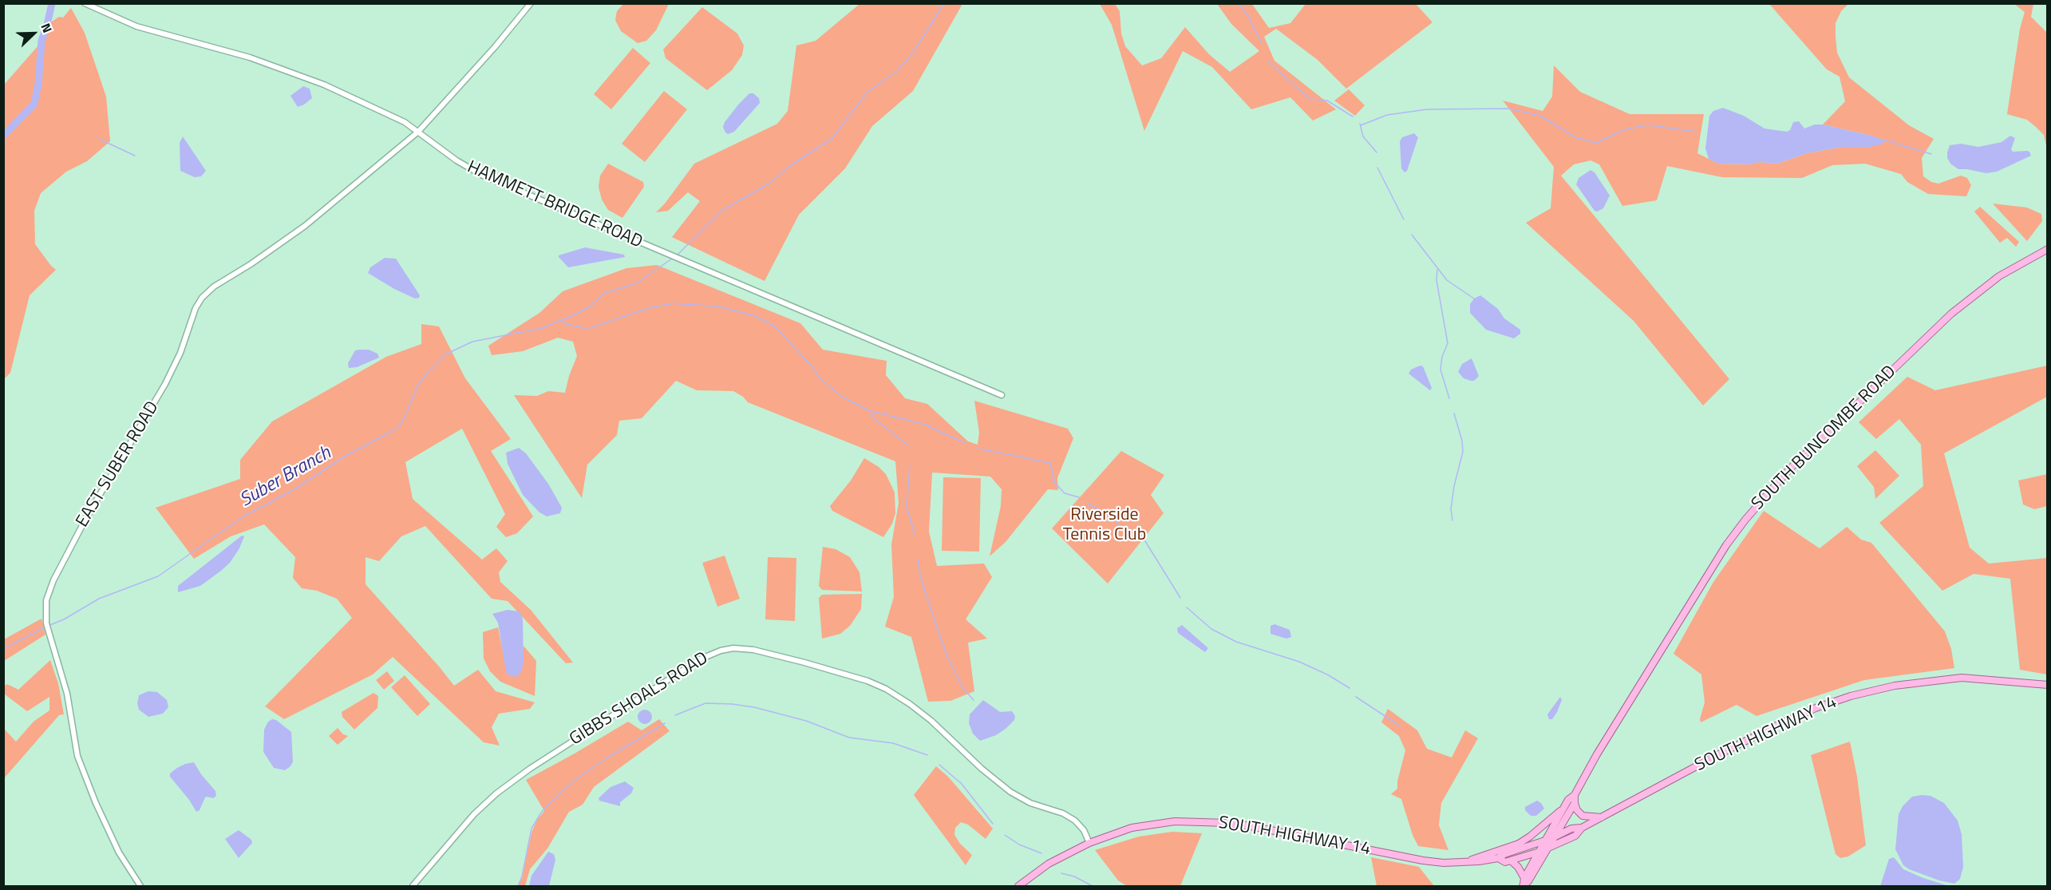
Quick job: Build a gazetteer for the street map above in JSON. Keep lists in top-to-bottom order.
{
  "streets": {
    "main road": ["SOUTH BUNCOMBE ROAD", "SOUTH HIGHWAY 14"],
    "street": ["HAMMETT BRIDGE ROAD", "EAST SUBER ROAD", "GIBBS SHOALS ROAD"]
  },
  "crossings": [
    ["HAMMETT BRIDGE ROAD", "EAST SUBER ROAD"],
    ["SOUTH BUNCOMBE ROAD", "SOUTH HIGHWAY 14"],
    ["GIBBS SHOALS ROAD", "SOUTH HIGHWAY 14"]
  ],
  "water": ["Suber Branch"],
  "parks": ["Riverside Tennis Club"],
  "north": "top right"
}
